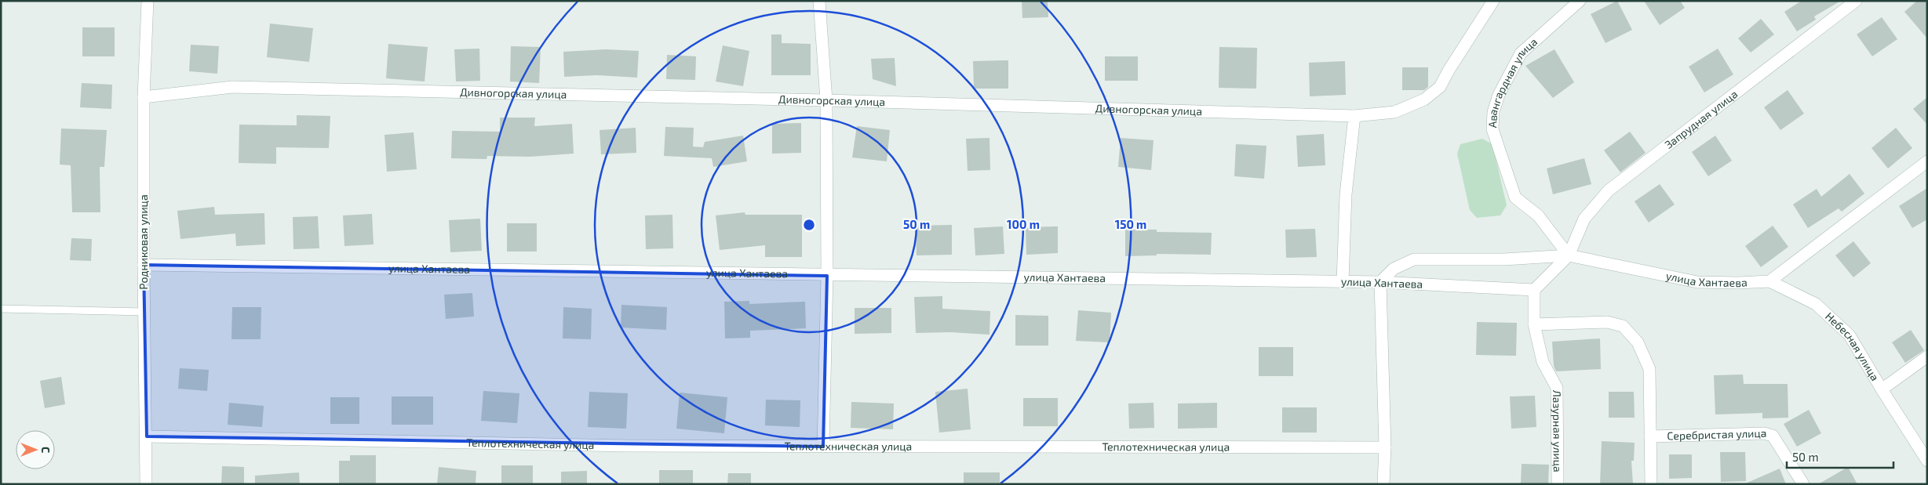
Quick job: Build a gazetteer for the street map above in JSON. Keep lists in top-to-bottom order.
{
  "streets": {
    "street": [
      "Авангардная улица",
      "Дивногорская улица",
      "Запрудная улица",
      "Родниковая улица",
      "улица Хантаева",
      "Небесная улица",
      "Лазурная улица",
      "Серебристая улица",
      "Теплотехническая улица"
    ]
  },
  "crossings": [
    ["Авангардная улица", "Запрудная улица"],
    ["Авангардная улица", "улица Хантаева"],
    ["Дивногорская улица", "Родниковая улица"],
    ["Запрудная улица", "улица Хантаева"],
    ["Родниковая улица", "улица Хантаева"],
    ["Родниковая улица", "Теплотехническая улица"],
    ["улица Хантаева", "Небесная улица"],
    ["улица Хантаева", "Лазурная улица"]
  ],
  "scale_bar": "50 m",
  "north": "right",
  "rings": ["50 m", "100 m", "150 m"]
}
